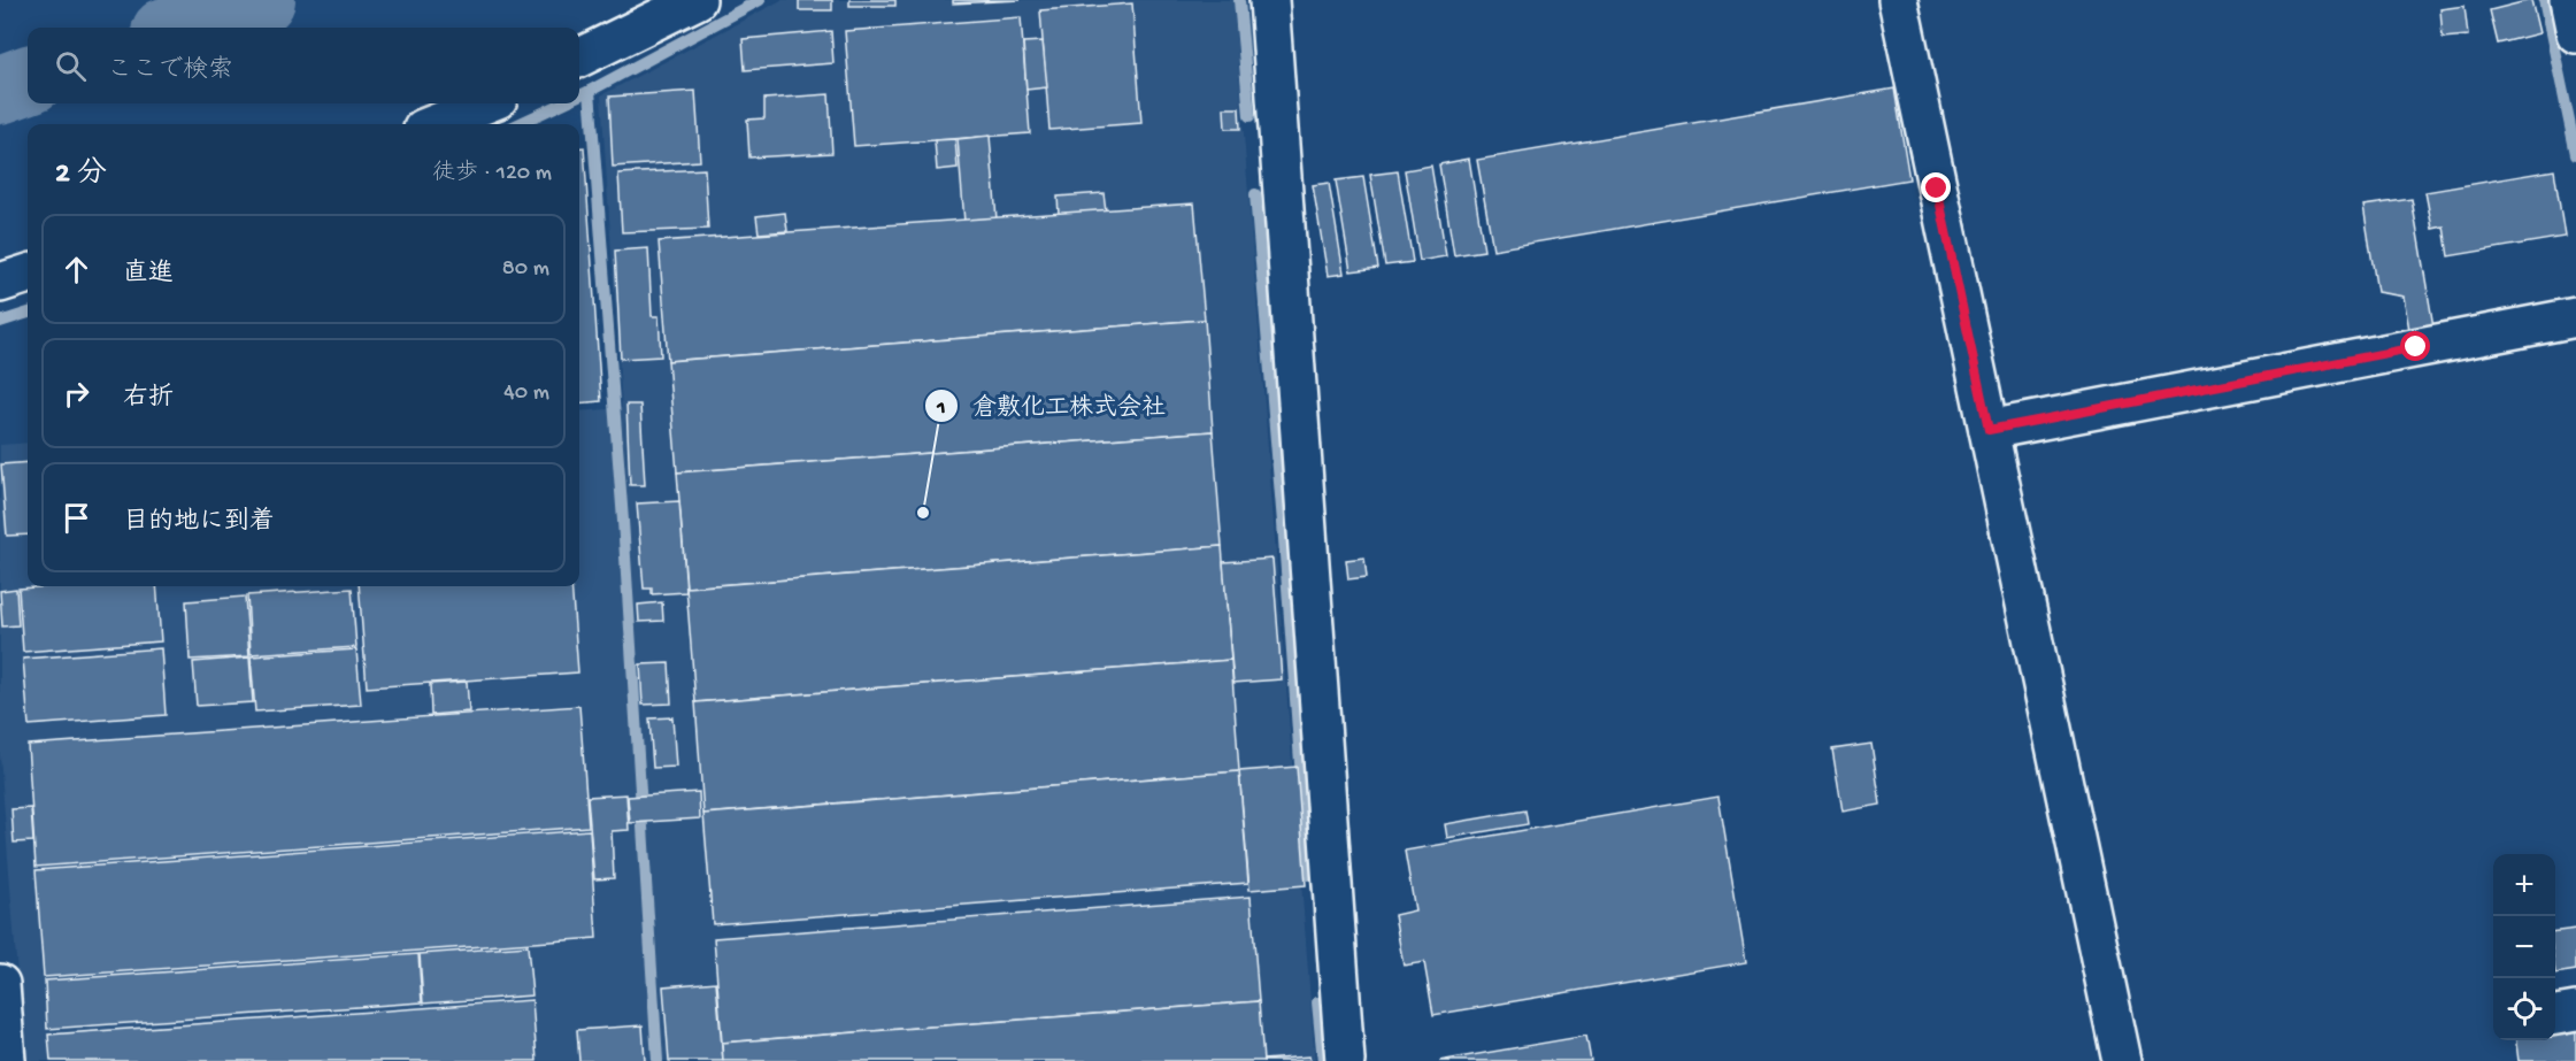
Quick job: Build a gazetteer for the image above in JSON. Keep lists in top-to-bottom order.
{
  "places": ["倉敷化工株式会社"],
  "page": {
    "search": "ここで検索",
    "heading": ["2 分", "徒歩 · 120 m"],
    "list": [
      ["直進", "80 m"],
      ["右折", "40 m"],
      "目的地に到着"
    ],
    "map_buttons": ["+", "−"]
  }
}
